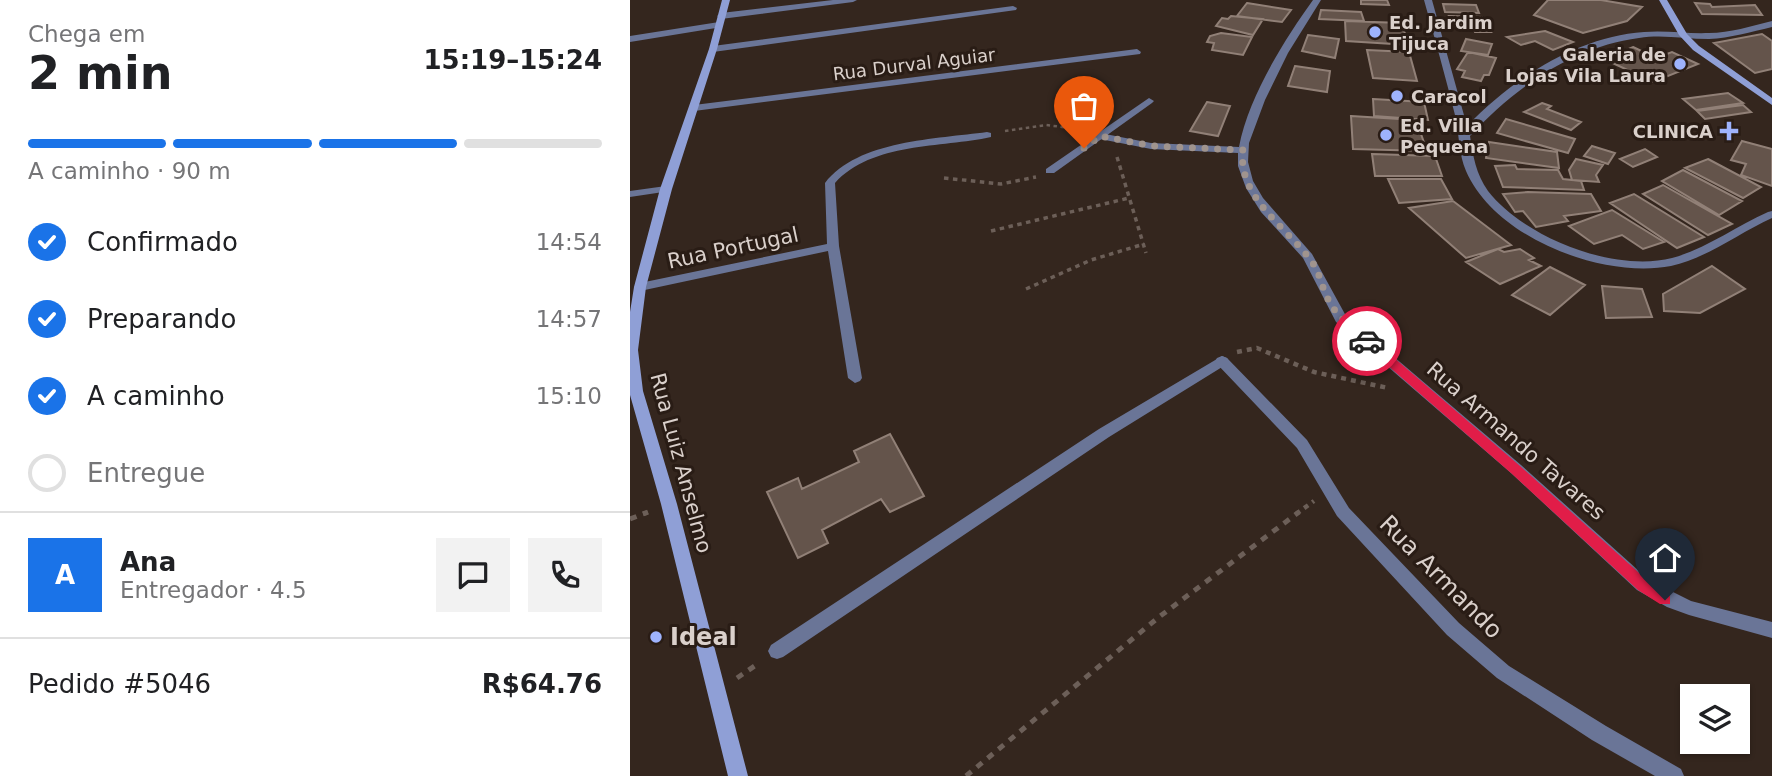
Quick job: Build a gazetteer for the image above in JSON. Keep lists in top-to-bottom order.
{
  "streets": {
    "street": [
      "Rua Durval Aguiar",
      "Rua Portugal",
      "Rua Armando Tavares",
      "Rua Luiz Anselmo",
      "Rua Armando"
    ]
  },
  "crossings": [
    ["Rua Durval Aguiar", "Rua Luiz Anselmo"],
    ["Rua Portugal", "Rua Luiz Anselmo"]
  ],
  "places": {
    "other": [
      "Ed. Jardim Tijuca",
      "Galeria de Lojas Vila Laura",
      "Caracol",
      "Ed. Villa Pequena",
      "Ideal"
    ],
    "health": ["CLINICA"]
  },
  "page": {
    "heading": ["2 min", "Chega em", "15:19–15:24"],
    "panel": [
      "Ana",
      "Entregador · 4.5",
      "Pedido #5046",
      "R$64.76"
    ],
    "bar": "A caminho · 90 m",
    "list": [
      ["Confirmado", "14:54"],
      ["Preparando", "14:57"],
      ["A caminho", "15:10"],
      "Entregue"
    ],
    "round": "A"
  }
}
